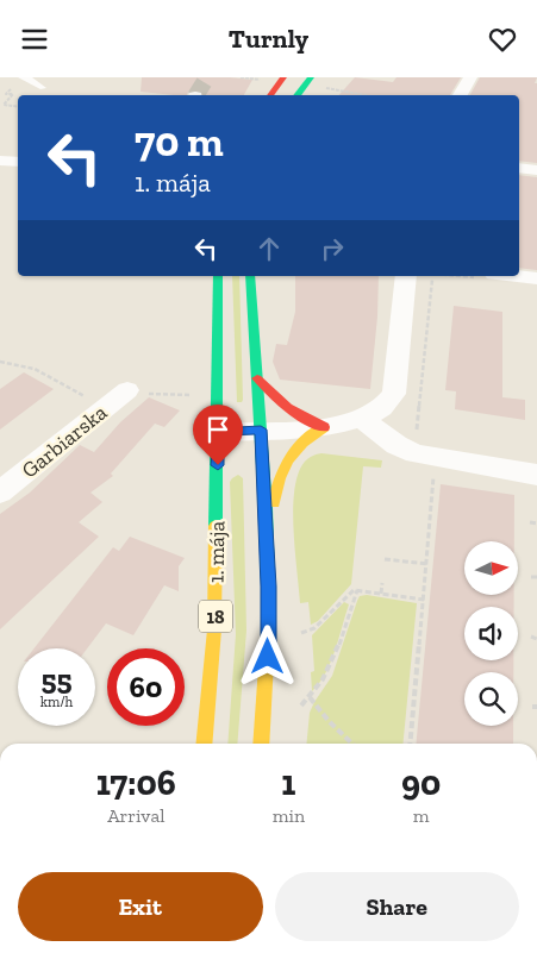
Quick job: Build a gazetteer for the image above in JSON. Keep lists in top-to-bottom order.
{
  "streets": {
    "main road": ["1. mája", "18"],
    "street": ["Garbiarska"]
  },
  "crossings": [
    ["1. mája", "18"]
  ],
  "north": "right",
  "page": {
    "header": "Turnly",
    "turn": ["70 m", "1. mája"],
    "speed": "55 km/h",
    "limit": "60",
    "eta": [
      "17:06",
      "Arrival",
      "1",
      "min",
      "90",
      "m"
    ],
    "buttons": ["Exit", "Share"]
  }
}
